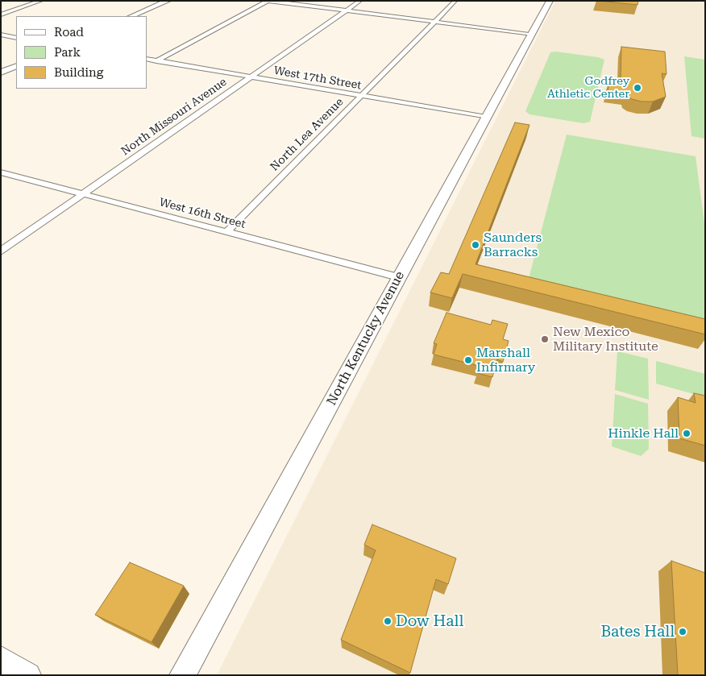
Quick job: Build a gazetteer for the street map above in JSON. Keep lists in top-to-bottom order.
{
  "streets": {
    "street": [
      "West 17th Street",
      "North Missouri Avenue",
      "North Lea Avenue",
      "West 16th Street",
      "North Kentucky Avenue"
    ]
  },
  "crossings": [
    ["West 17th Street", "North Missouri Avenue"],
    ["West 17th Street", "North Lea Avenue"],
    ["West 17th Street", "North Kentucky Avenue"],
    ["North Missouri Avenue", "West 16th Street"],
    ["North Lea Avenue", "West 16th Street"],
    ["West 16th Street", "North Kentucky Avenue"]
  ],
  "places": [
    "Godfrey Athletic Center",
    "Saunders Barracks",
    "New Mexico Military Institute",
    "Marshall Infirmary",
    "Hinkle Hall",
    "Dow Hall",
    "Bates Hall"
  ],
  "legend": ["Road", "Park", "Building"]
}
